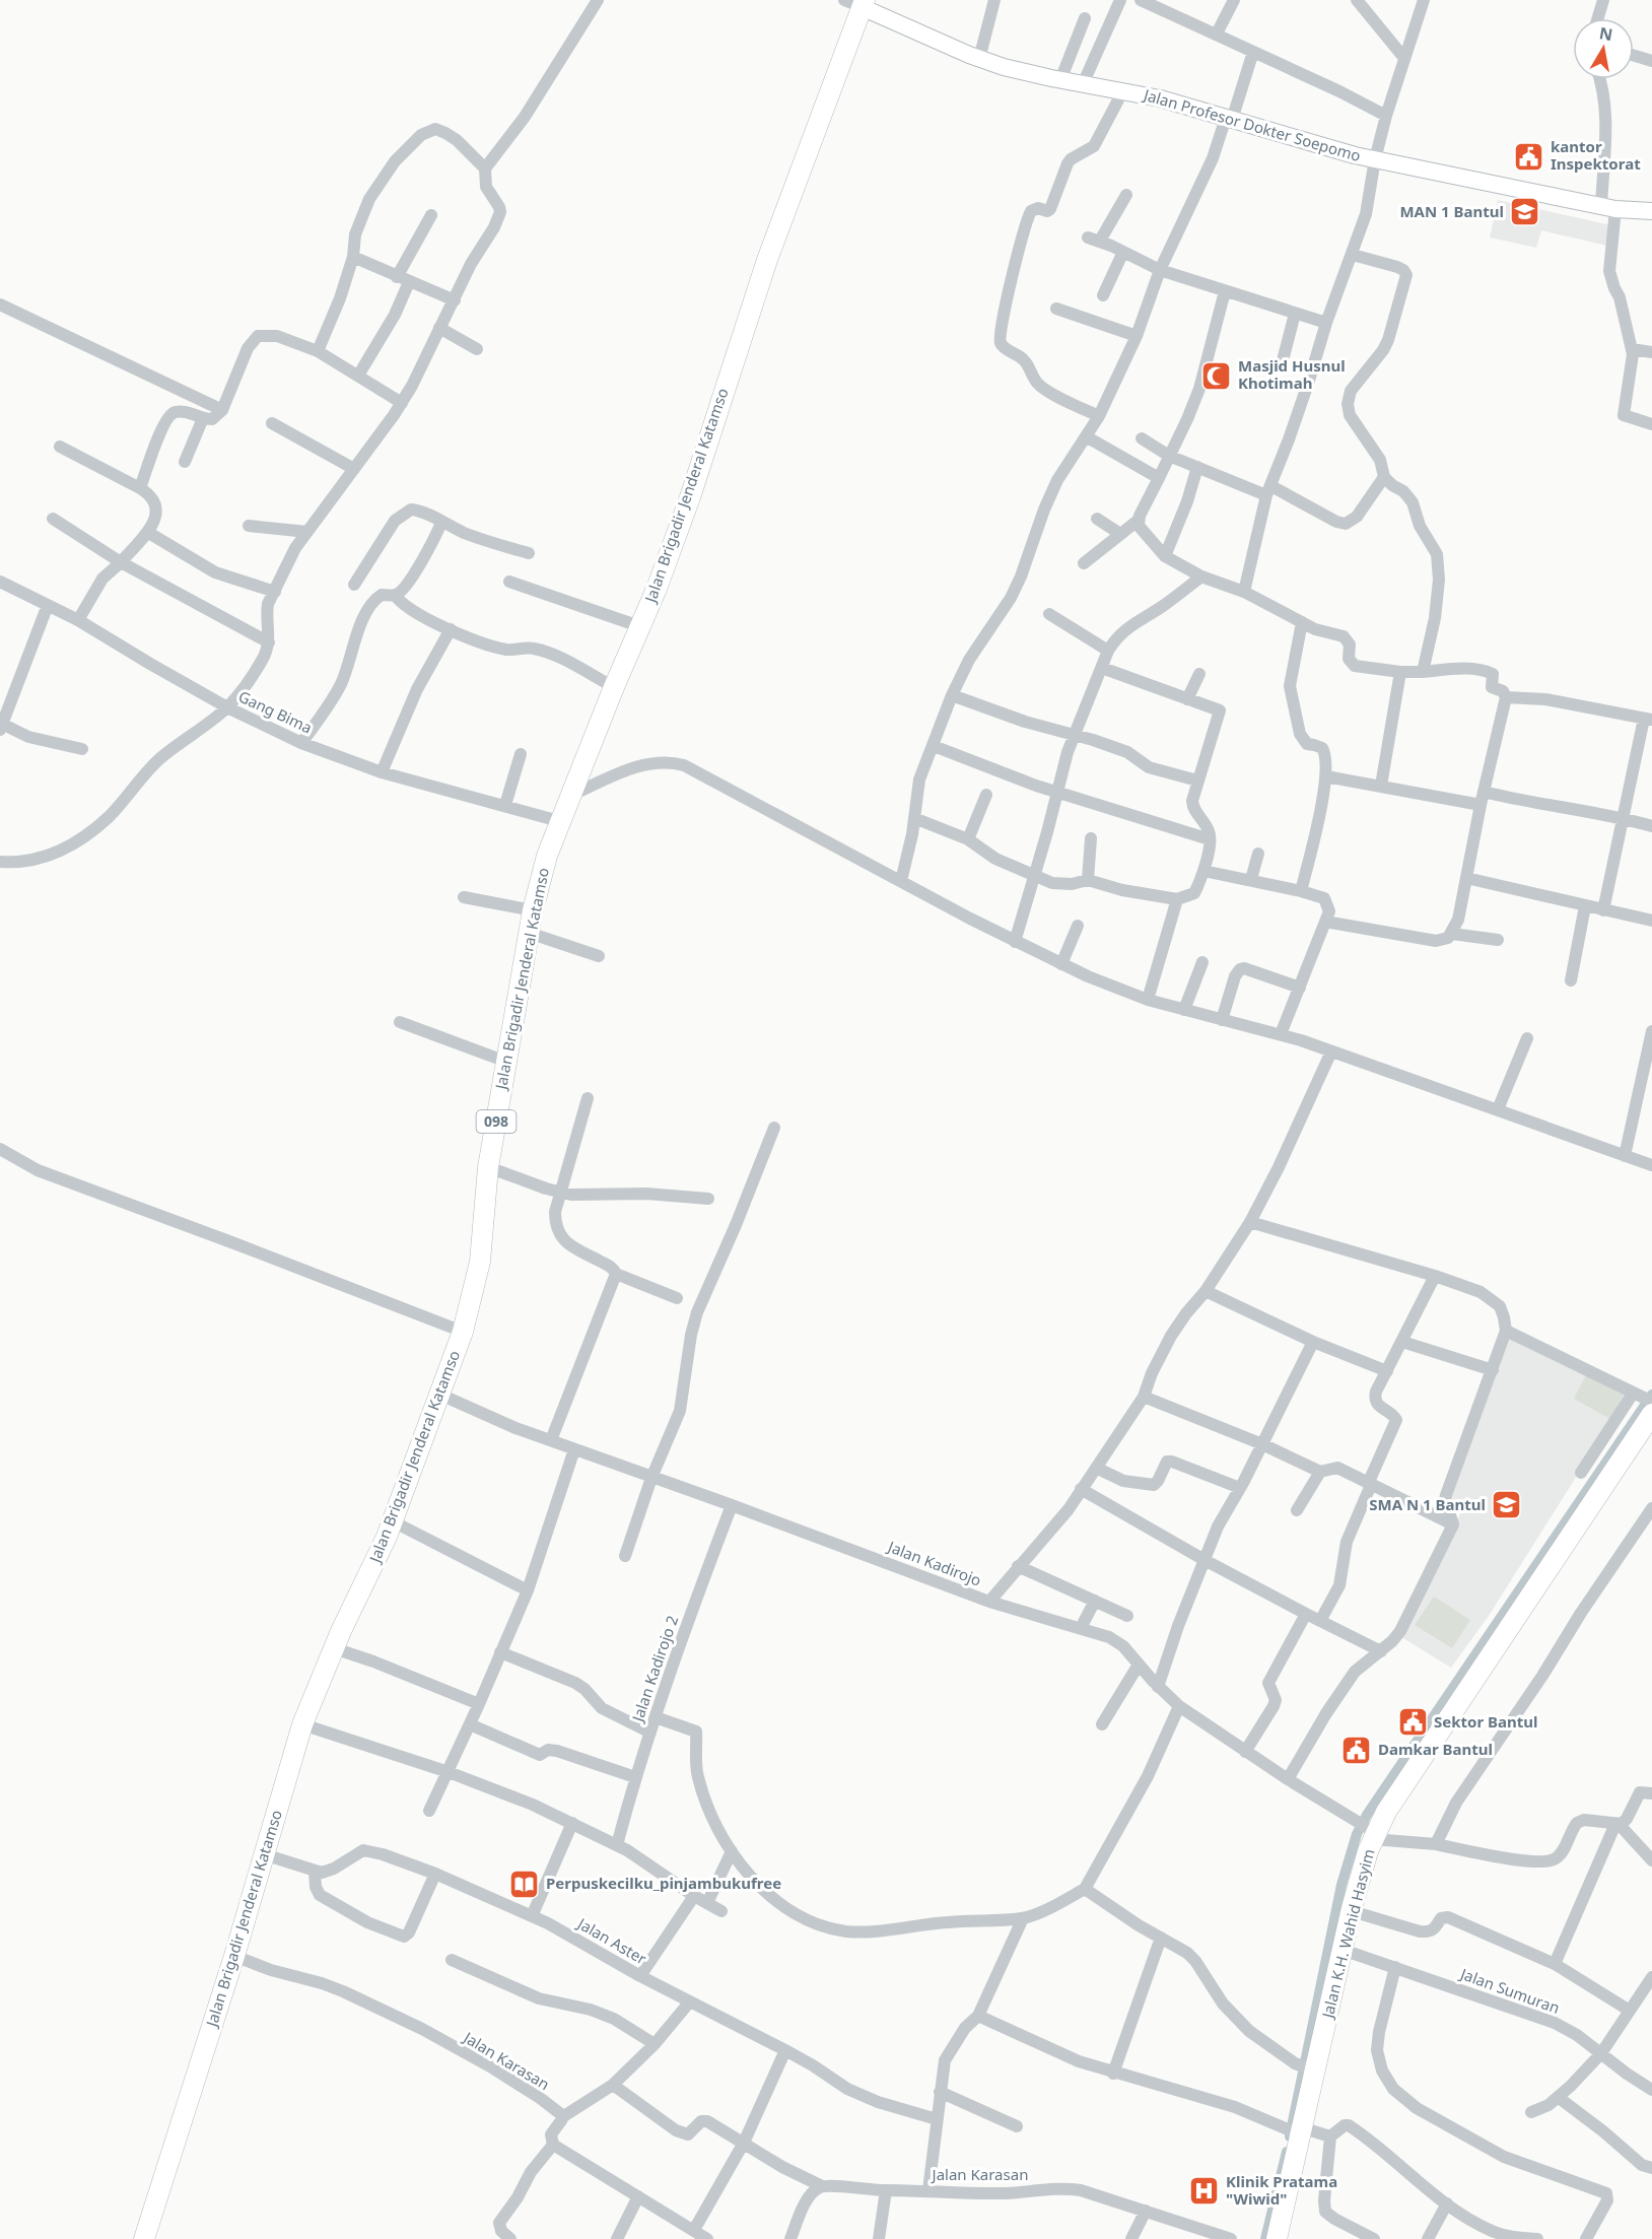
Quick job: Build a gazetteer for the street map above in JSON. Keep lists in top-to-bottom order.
{
  "streets": {
    "main road": [
      "Jalan Profesor Dokter Soepomo",
      "Jalan Brigadir Jenderal Katamso",
      "098",
      "Jalan K.H. Wahid Hasyim"
    ],
    "street": [
      "Gang Bima",
      "Jalan Kadirojo",
      "Jalan Kadirojo 2",
      "Jalan Aster",
      "Jalan Sumuran",
      "Jalan Karasan"
    ]
  },
  "crossings": [
    ["Jalan Profesor Dokter Soepomo", "Jalan Brigadir Jenderal Katamso"],
    ["Jalan Brigadir Jenderal Katamso", "Gang Bima"],
    ["Jalan Brigadir Jenderal Katamso", "Jalan Kadirojo"],
    ["Jalan Brigadir Jenderal Katamso", "Jalan Aster"],
    ["Jalan Brigadir Jenderal Katamso", "Jalan Karasan"],
    ["Jalan Kadirojo", "Jalan Kadirojo 2"],
    ["Jalan Kadirojo", "Jalan K.H. Wahid Hasyim"],
    ["Jalan K.H. Wahid Hasyim", "Jalan Sumuran"]
  ],
  "places": {
    "public building": ["kantor Inspektorat", "Sektor Bantul", "Damkar Bantul"],
    "school or university": ["MAN 1 Bantul", "SMA N 1 Bantul"],
    "mosque": ["Masjid Husnul Khotimah"],
    "library": ["Perpuskecilku_pinjambukufree"],
    "hospital": ["Klinik Pratama \"Wiwid\""]
  },
  "north": "top"
}
